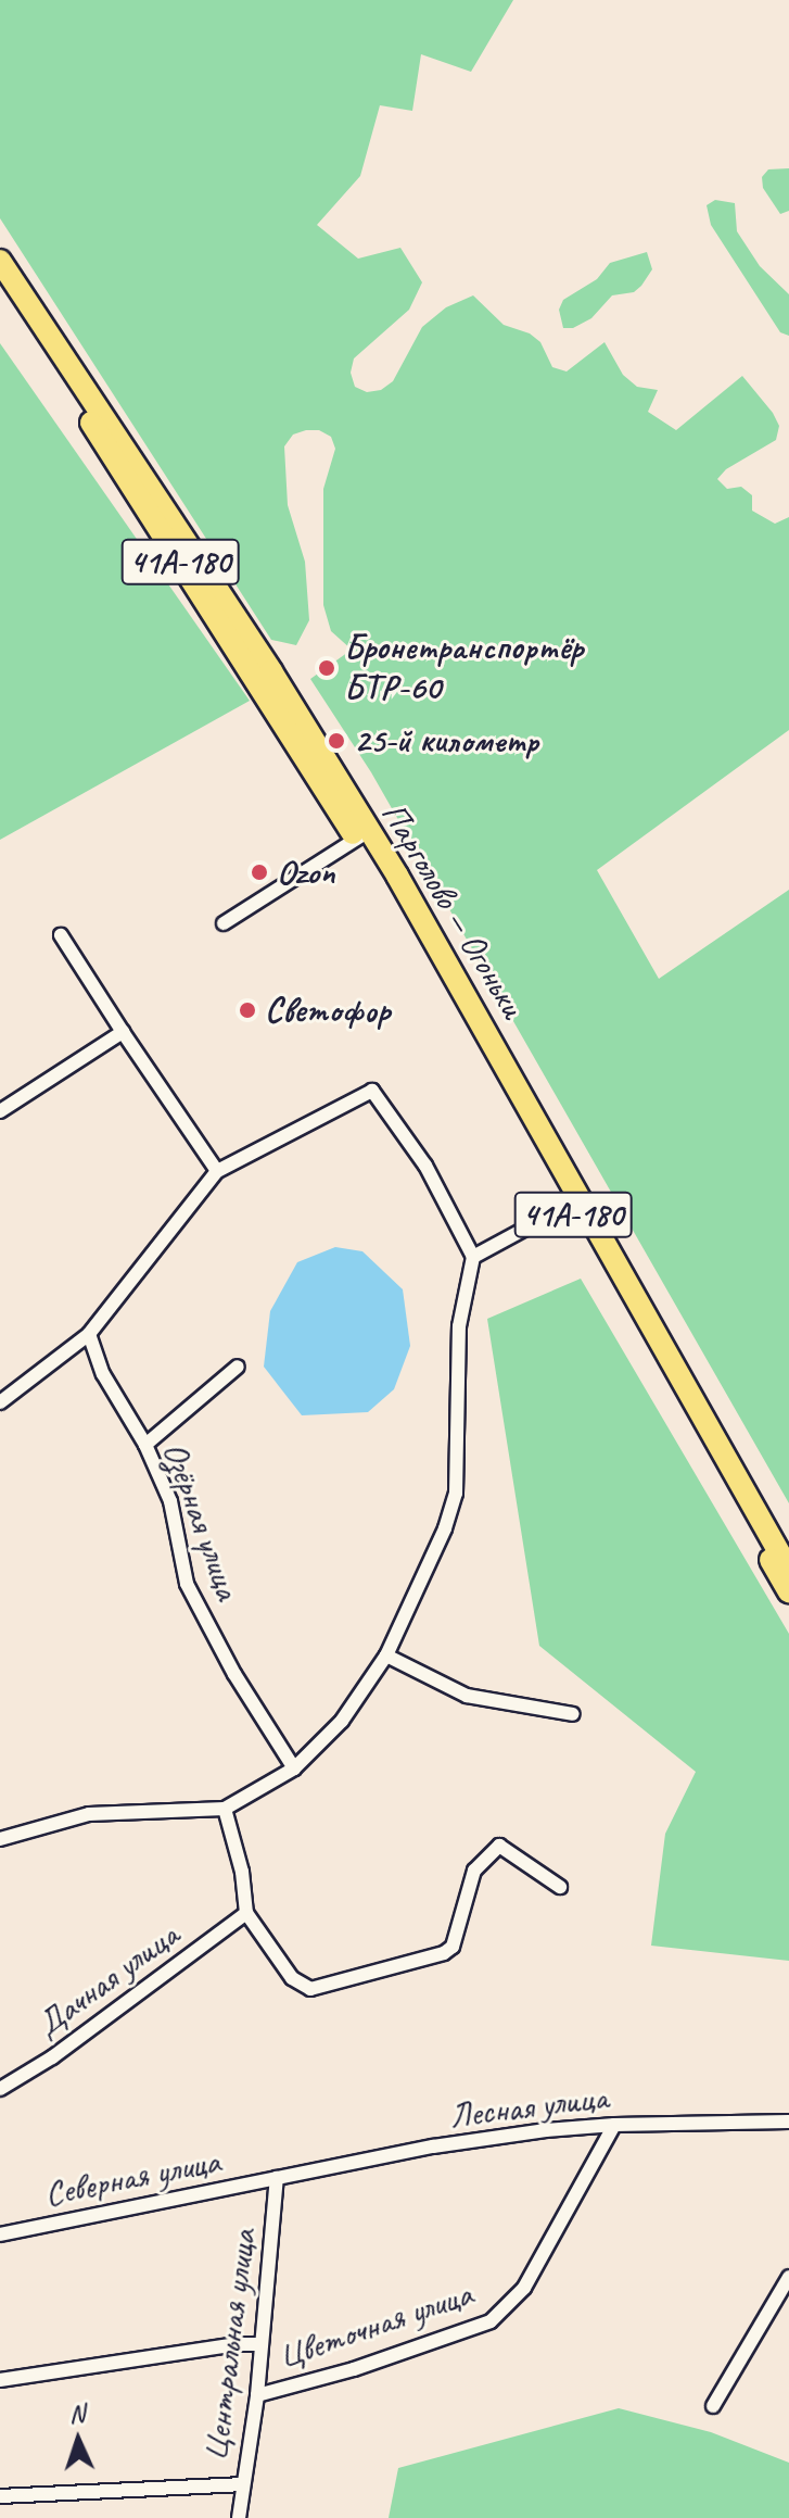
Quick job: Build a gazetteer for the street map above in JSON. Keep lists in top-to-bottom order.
{
  "streets": {
    "main road": ["41А-180", "Парголово — Огоньки"],
    "street": [
      "Озёрная улица",
      "Дачная улица",
      "Лесная улица",
      "Северная улица",
      "Цветочная улица",
      "Центральная улица"
    ]
  },
  "crossings": [
    ["Лесная улица", "Северная улица"],
    ["Лесная улица", "Цветочная улица"],
    ["Лесная улица", "Центральная улица"],
    ["Северная улица", "Центральная улица"],
    ["Цветочная улица", "Центральная улица"]
  ],
  "places": [
    "Бронетранспортёр БТР-60",
    "25-й километр",
    "Ozon",
    "Светофор"
  ],
  "north": "top"
}
